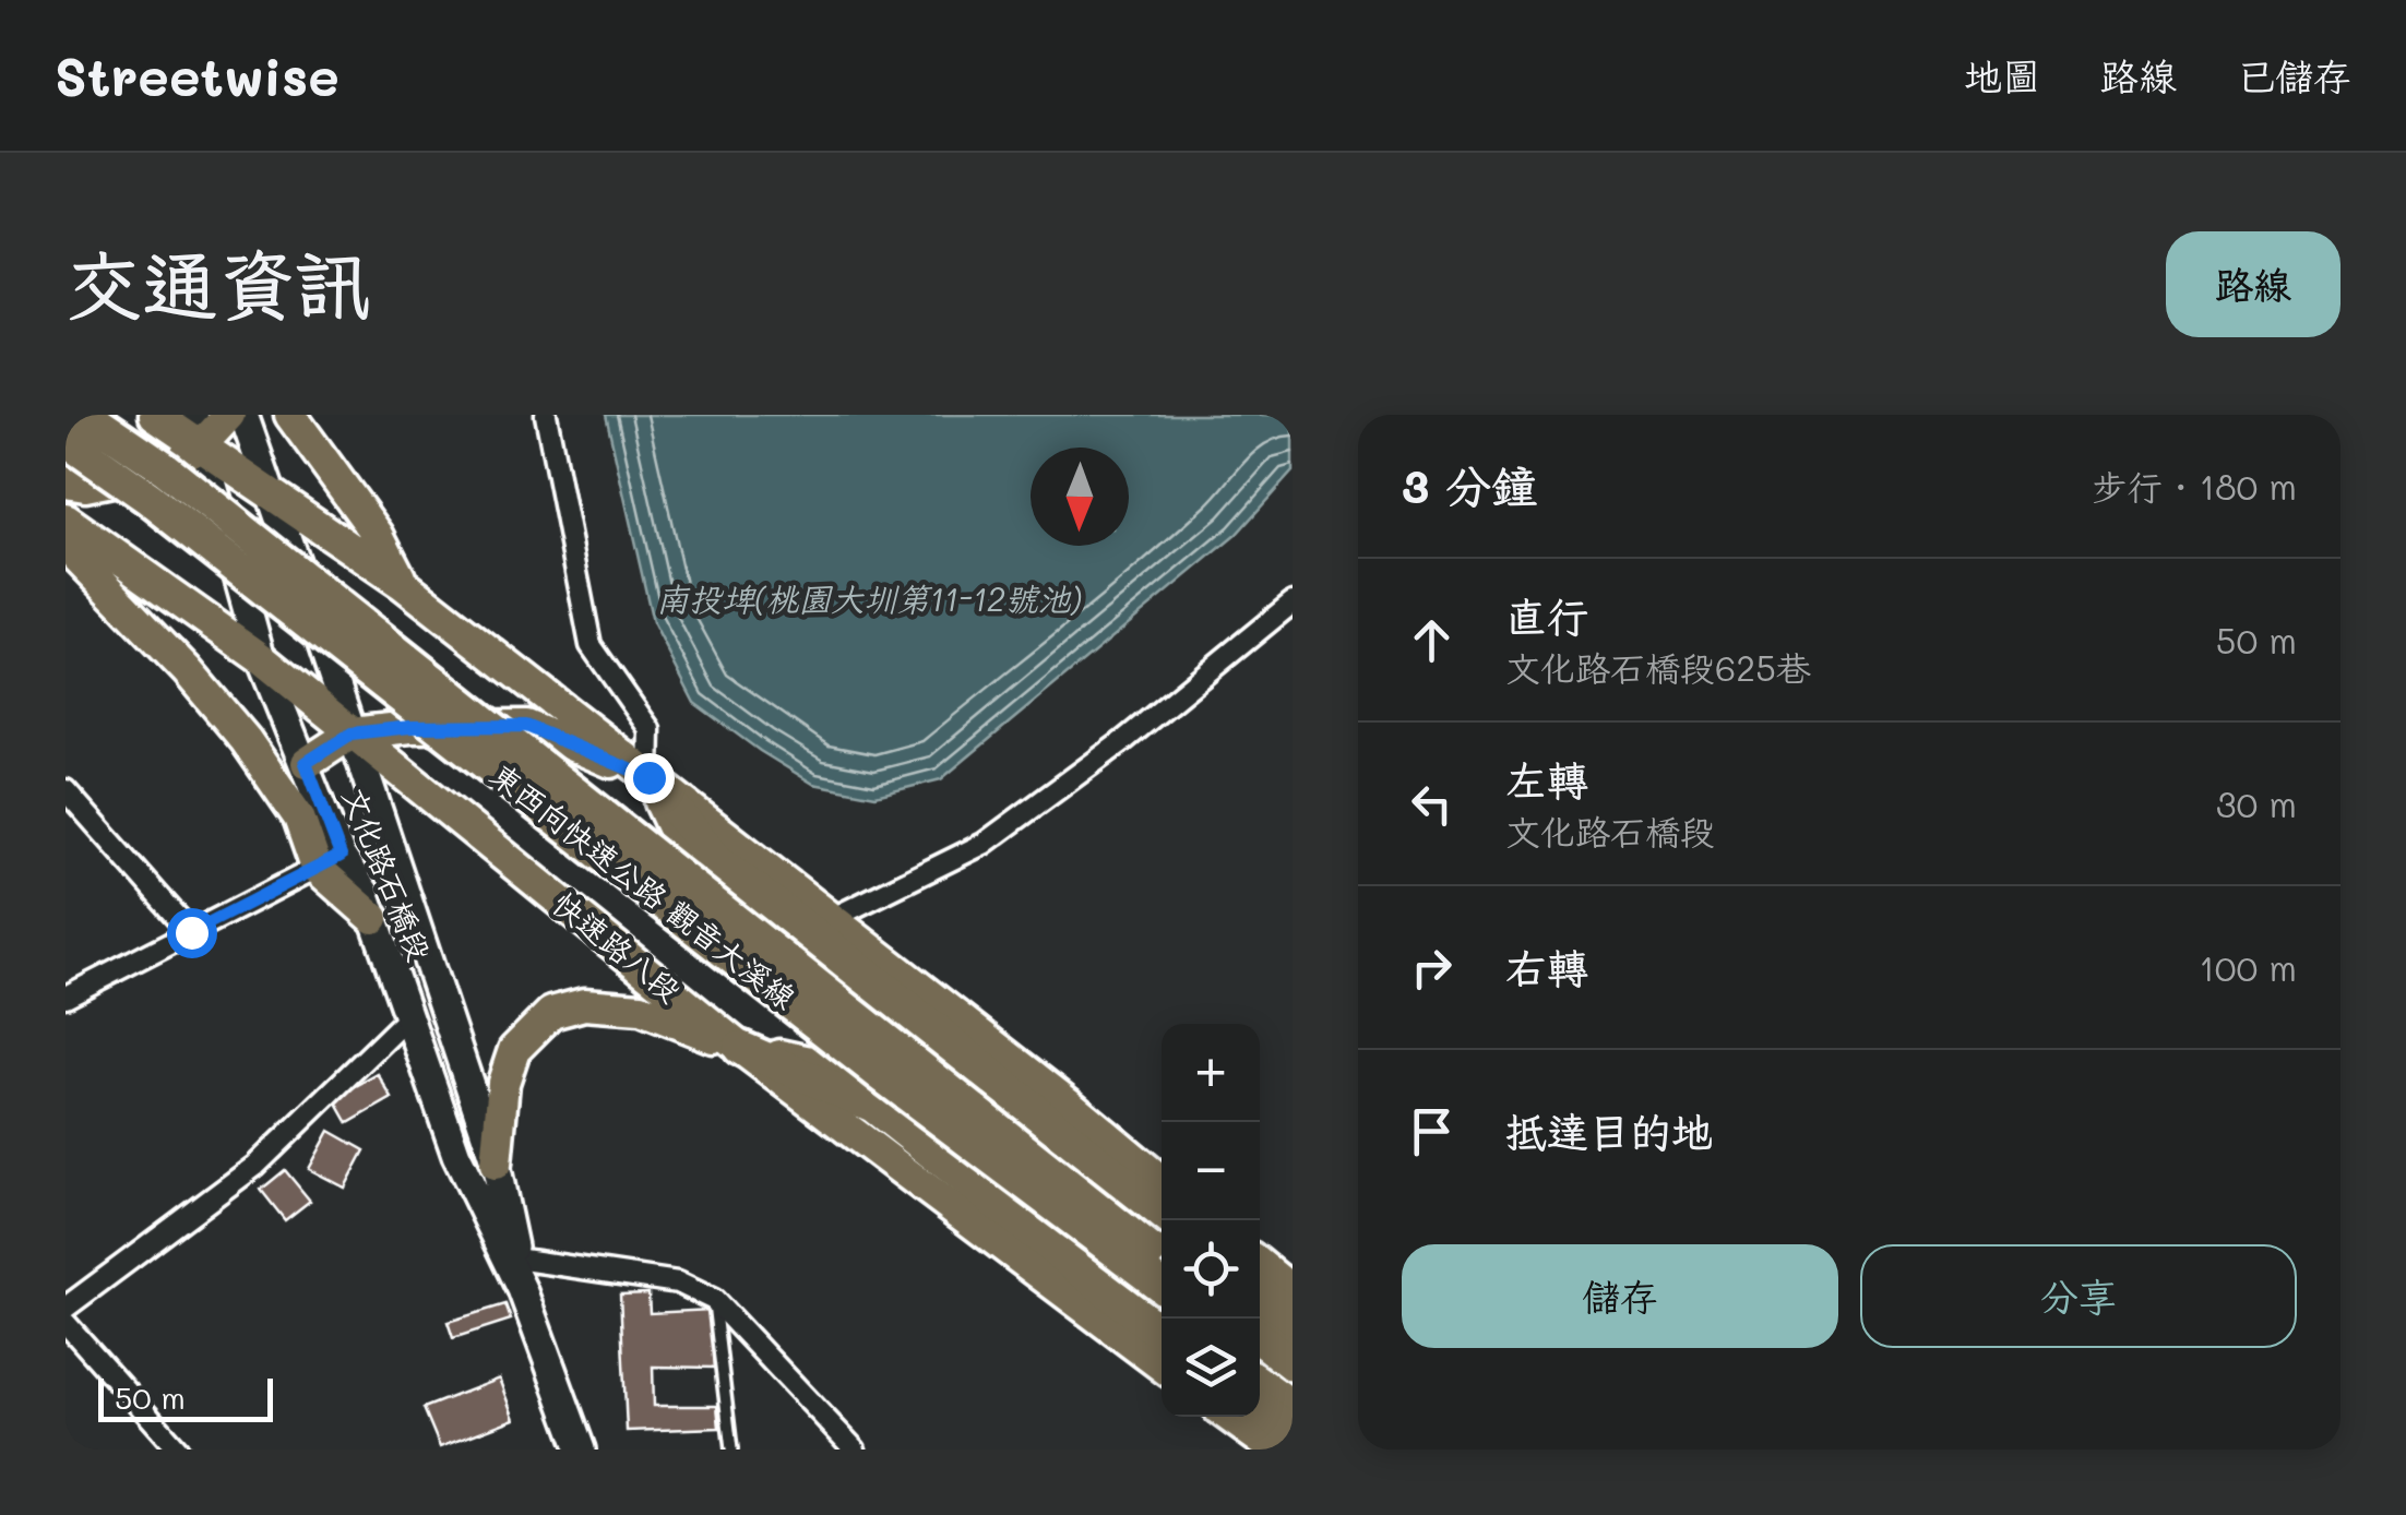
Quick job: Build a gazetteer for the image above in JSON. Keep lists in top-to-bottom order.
{
  "streets": {
    "highway": ["東西向快速公路 觀音大溪線"],
    "main road": ["文化路石橋段", "快速路八段"]
  },
  "crossings": [
    ["文化路石橋段", "快速路八段"]
  ],
  "water": ["南投埤(桃園大圳第11-12號池)"],
  "scale_bar": "50 m",
  "north": "bottom",
  "page": {
    "header": "Streetwise",
    "nav": ["地圖", "路線", "已儲存"],
    "buttons": [
      "路線",
      ["儲存", "分享"]
    ],
    "title": "交通資訊",
    "heading": ["3 分鐘", "步行 · 180 m"],
    "list": [
      ["直行", "文化路石橋段625巷", "50 m"],
      ["左轉", "文化路石橋段", "30 m"],
      ["右轉", "100 m"],
      "抵達目的地"
    ],
    "map_buttons": ["+", "−"],
    "scale": "50 m"
  }
}
